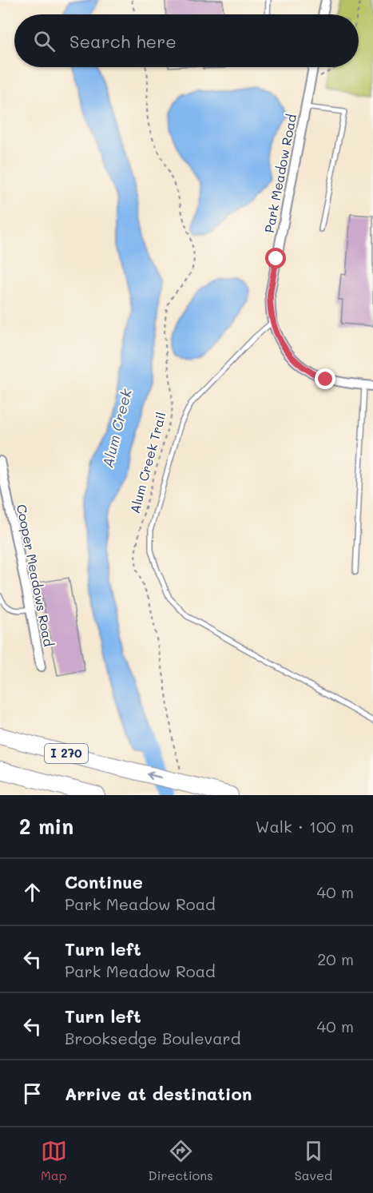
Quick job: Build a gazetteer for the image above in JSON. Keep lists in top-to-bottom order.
{
  "streets": {
    "highway": ["I 270"],
    "street": ["Park Meadow Road", "Cooper Meadows Road"],
    "path": ["Alum Creek Trail"]
  },
  "water": ["Alum Creek"],
  "page": {
    "search": "Search here",
    "heading": ["2 min", "Walk · 100 m"],
    "list": [
      ["Continue", "Park Meadow Road", "40 m"],
      ["Turn left", "Park Meadow Road", "20 m"],
      ["Turn left", "Brooksedge Boulevard", "40 m"],
      "Arrive at destination"
    ],
    "nav": ["Map", "Directions", "Saved"]
  }
}
